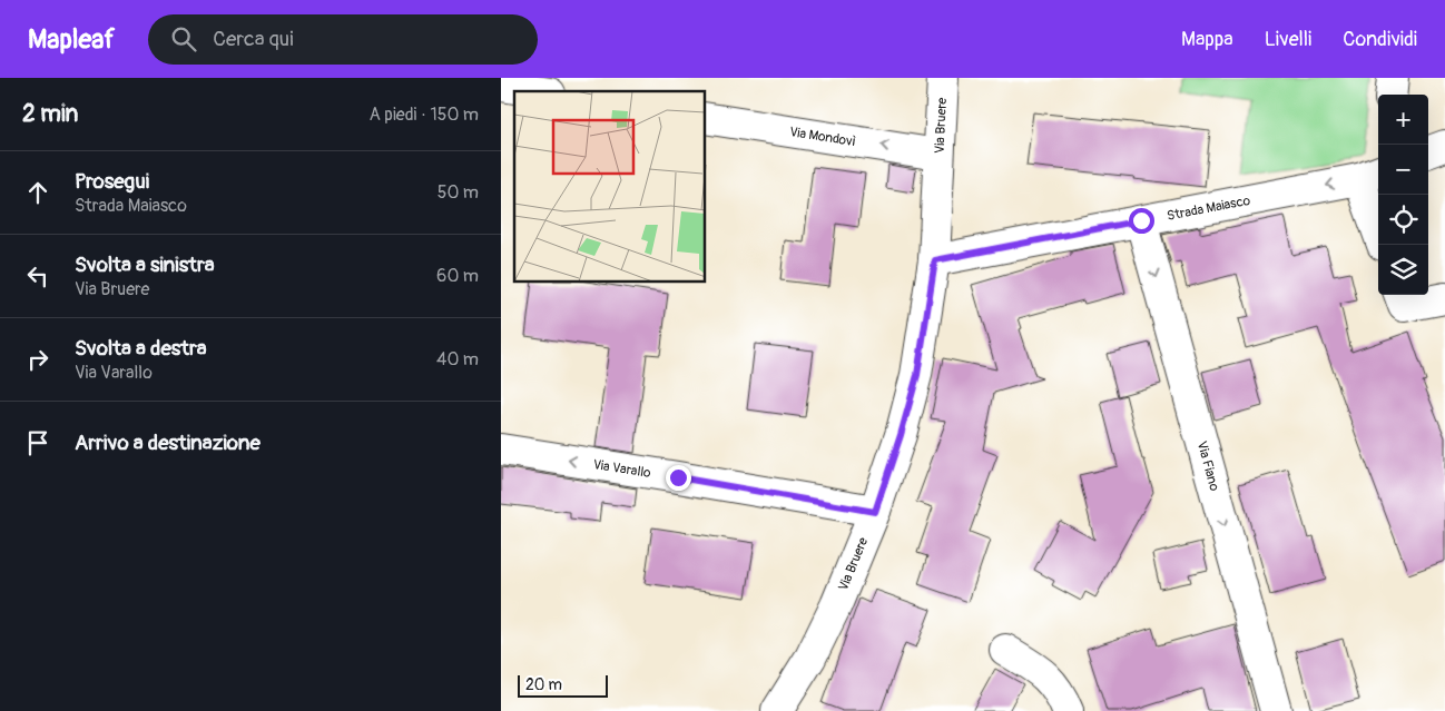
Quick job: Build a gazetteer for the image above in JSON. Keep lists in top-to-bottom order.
{
  "streets": {
    "street": [
      "Via Bruere",
      "Via Mondovì",
      "Strada Maiasco",
      "Via Fiano",
      "Via Varallo"
    ]
  },
  "crossings": [
    ["Via Bruere", "Via Mondovì"],
    ["Via Bruere", "Strada Maiasco"],
    ["Via Bruere", "Via Varallo"],
    ["Strada Maiasco", "Via Fiano"]
  ],
  "one_way": [
    "Via Mondovì",
    "Strada Maiasco",
    "Via Fiano",
    "Via Varallo"
  ],
  "scale_bar": "20 m",
  "page": {
    "header": "Mapleaf",
    "search": "Cerca qui",
    "nav": ["Mappa", "Livelli", "Condividi"],
    "heading": ["2 min", "A piedi · 150 m"],
    "map_buttons": ["+", "−"],
    "list": [
      ["Prosegui", "Strada Maiasco", "50 m"],
      ["Svolta a sinistra", "Via Bruere", "60 m"],
      ["Svolta a destra", "Via Varallo", "40 m"],
      "Arrivo a destinazione"
    ],
    "scale": "20 m"
  }
}
